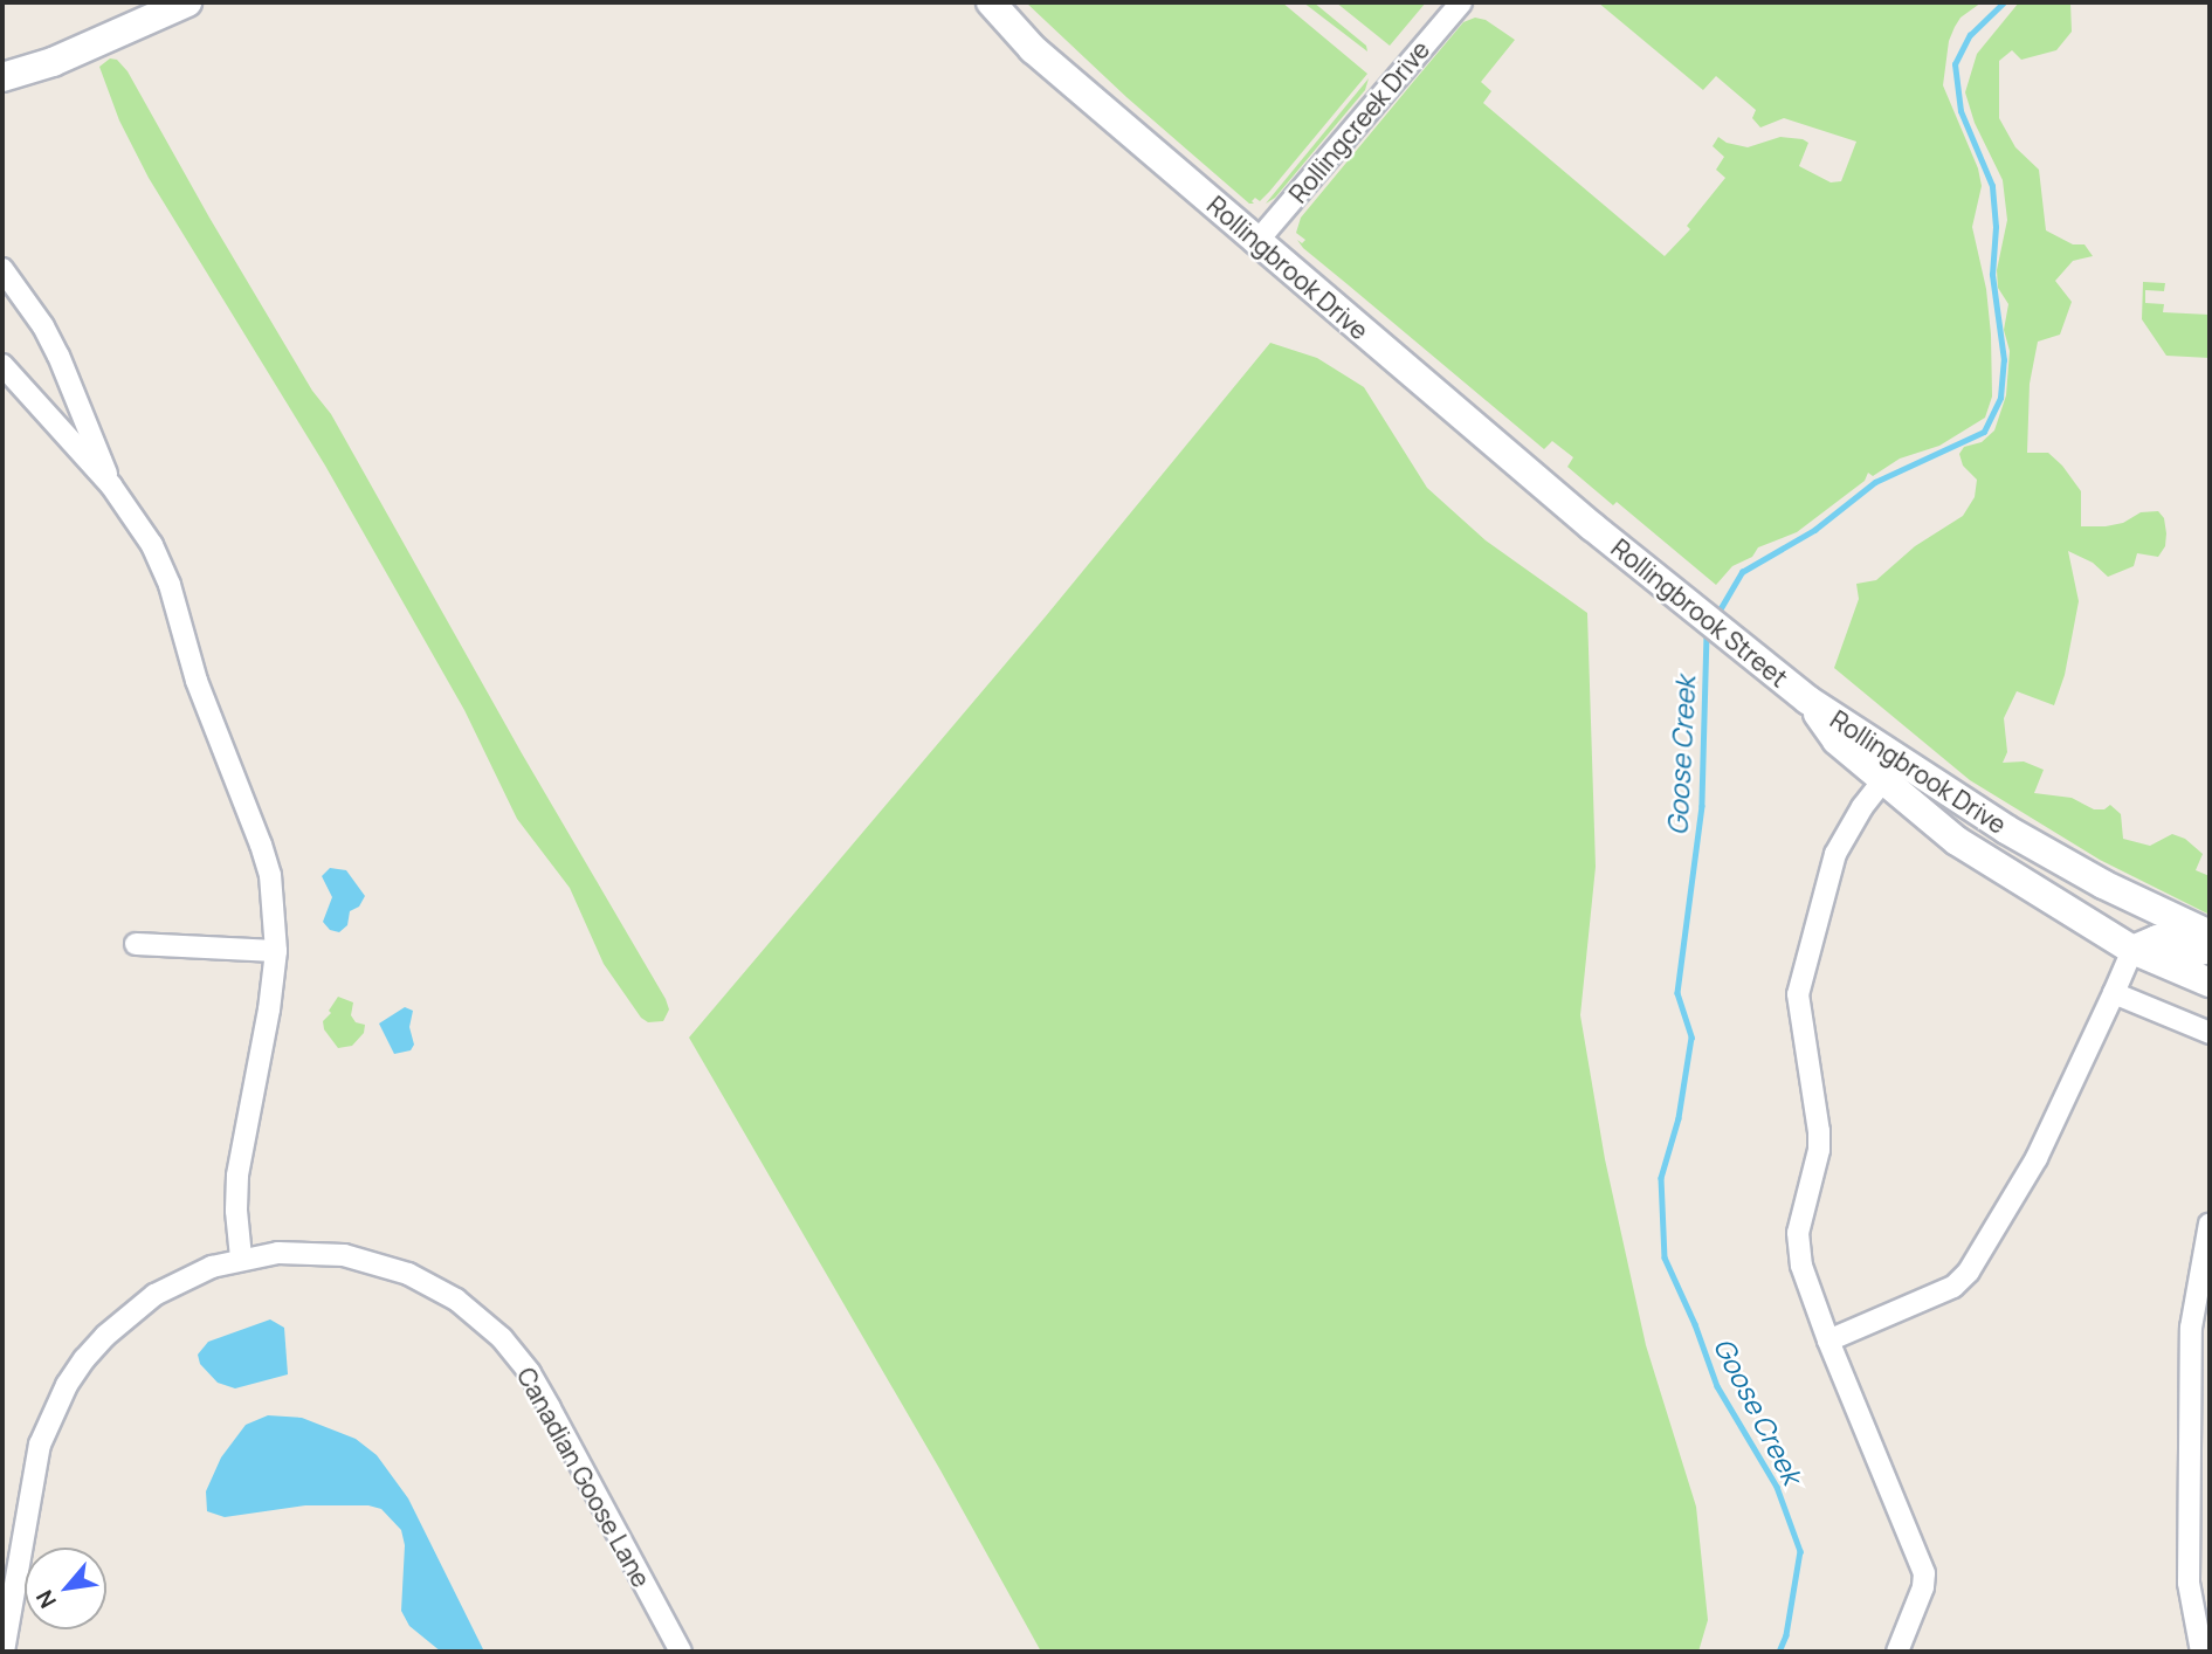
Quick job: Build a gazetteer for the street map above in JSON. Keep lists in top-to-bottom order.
{
  "streets": {
    "main road": ["Rollingbrook Drive", "Rollingbrook Street"],
    "street": ["Rollingcreek Drive", "Canadian Goose Lane"]
  },
  "crossings": [
    ["Rollingcreek Drive", "Rollingbrook Drive"],
    ["Rollingbrook Drive", "Rollingbrook Street"]
  ],
  "water": ["Goose Creek"],
  "north": "bottom left"
}
